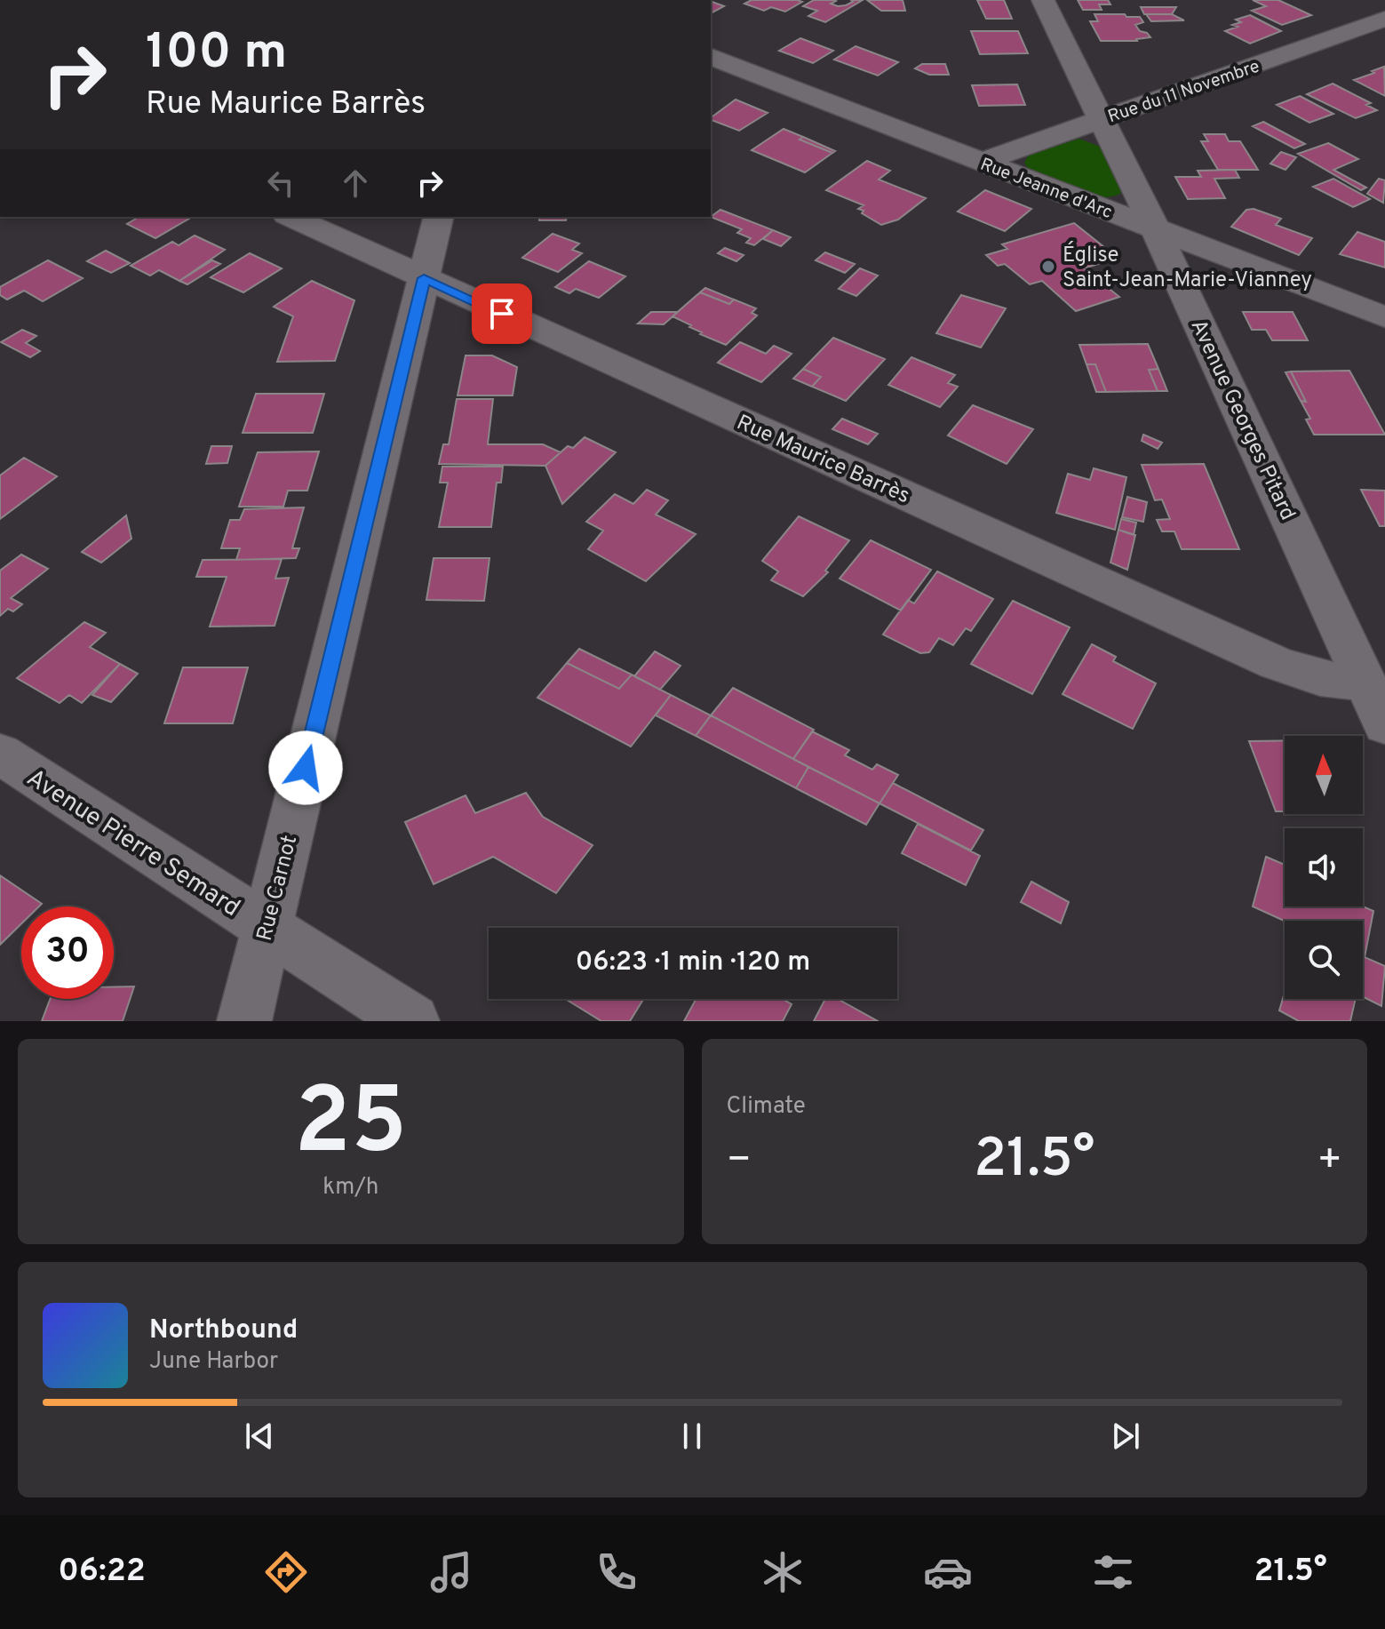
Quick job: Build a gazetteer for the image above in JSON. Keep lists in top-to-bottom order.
{
  "streets": {
    "street": [
      "Rue du 11 Novembre",
      "Rue Jeanne d'Arc",
      "Avenue Georges Pitard",
      "Rue Maurice Barrès",
      "Avenue Pierre Semard",
      "Rue Carnot"
    ]
  },
  "crossings": [
    ["Rue du 11 Novembre", "Rue Jeanne d'Arc"],
    ["Rue du 11 Novembre", "Avenue Georges Pitard"],
    ["Rue Jeanne d'Arc", "Avenue Georges Pitard"],
    ["Avenue Georges Pitard", "Rue Maurice Barrès"],
    ["Rue Maurice Barrès", "Rue Carnot"],
    ["Avenue Pierre Semard", "Rue Carnot"]
  ],
  "places": ["Église Saint-Jean-Marie-Vianney"],
  "north": "top",
  "page": {
    "turn": ["100 m", "Rue Maurice Barrès"],
    "limit": "30",
    "trip": "06:23 · 1 min · 120 m",
    "tile": [
      ["25", "km/h"],
      "Climate"
    ],
    "heat": ["−", "21.5°", "+"],
    "song": ["Northbound", "June Harbor"],
    "tabs": ["06:22", "21.5°"]
  }
}
